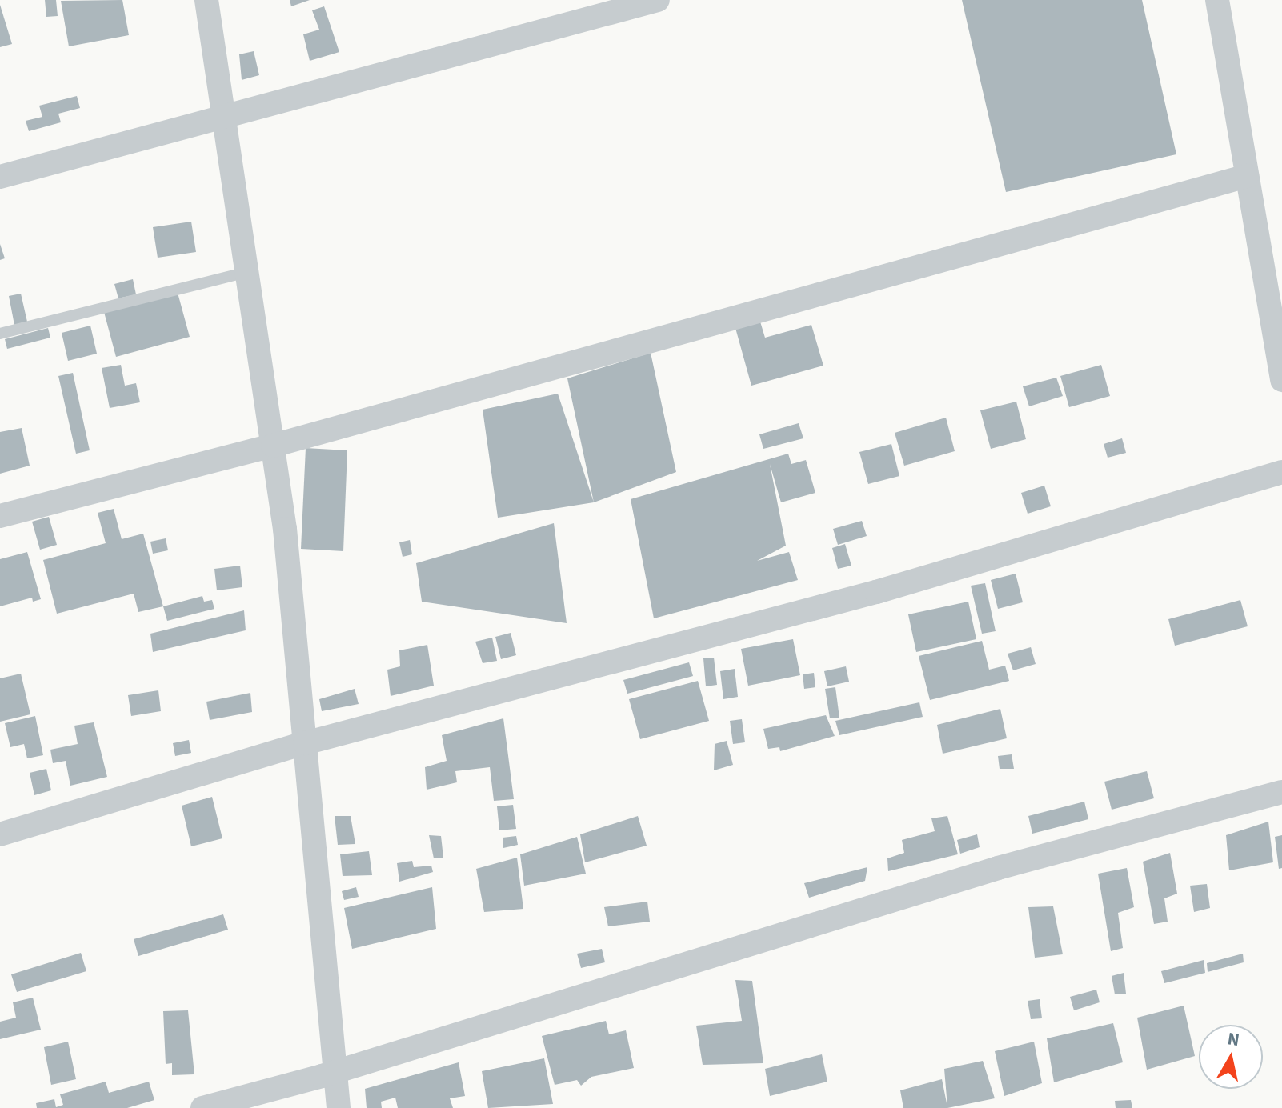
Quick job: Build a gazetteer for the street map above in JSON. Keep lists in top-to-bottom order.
{
  "north": "top"
}
